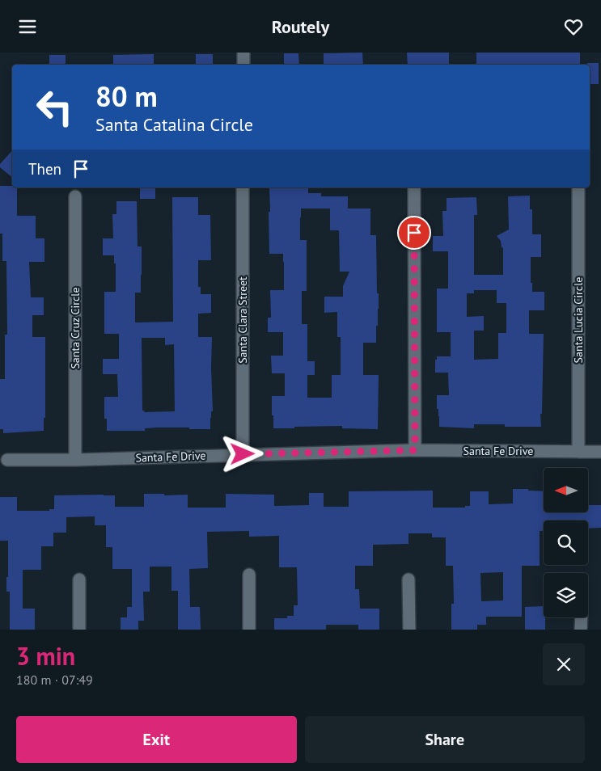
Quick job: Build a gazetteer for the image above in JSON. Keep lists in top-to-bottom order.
{
  "streets": {
    "street": [
      "Santa Clara Street",
      "Santa Lucia Circle",
      "Santa Cruz Circle",
      "Santa Fe Drive"
    ]
  },
  "crossings": [
    ["Santa Clara Street", "Santa Fe Drive"],
    ["Santa Lucia Circle", "Santa Fe Drive"],
    ["Santa Cruz Circle", "Santa Fe Drive"]
  ],
  "north": "left",
  "page": {
    "header": "Routely",
    "turn": ["80 m", "Santa Catalina Circle"],
    "then": "Then",
    "heading": ["3 min", "180 m · 07:49"],
    "buttons": ["Exit", "Share"]
  }
}
